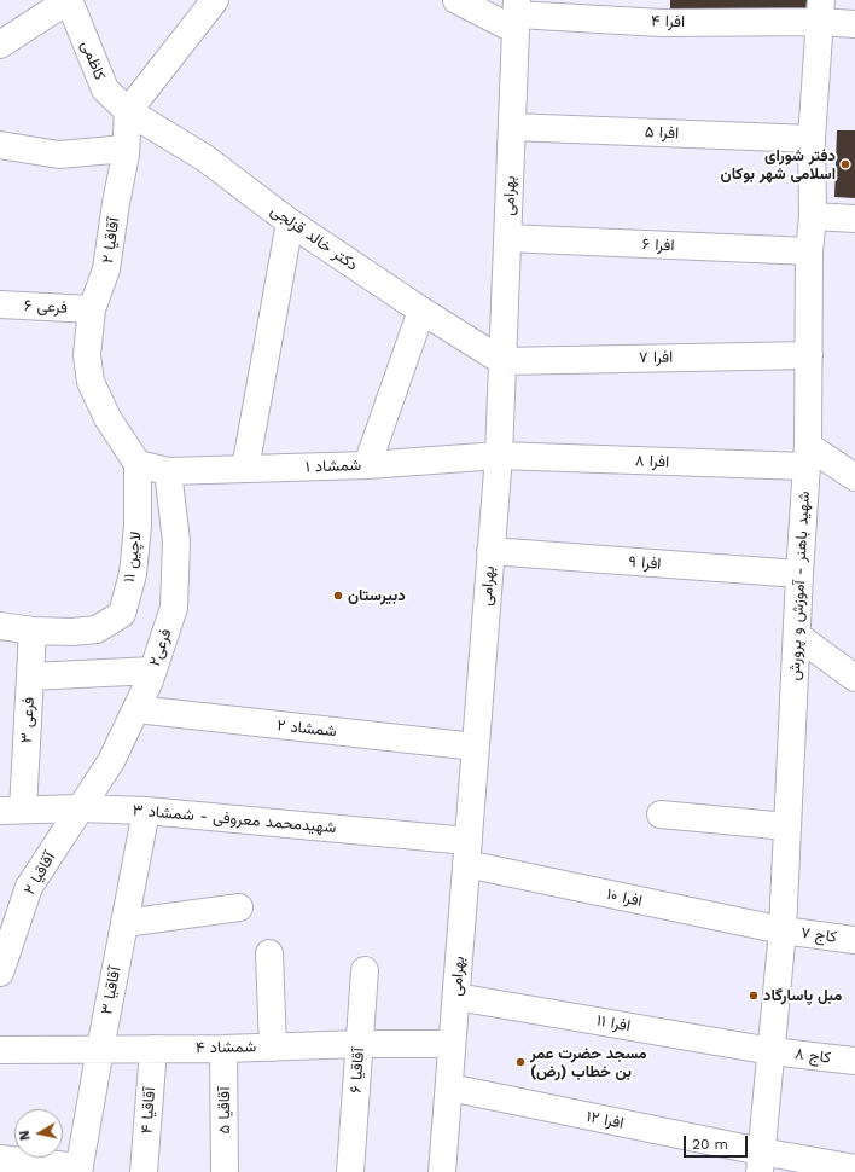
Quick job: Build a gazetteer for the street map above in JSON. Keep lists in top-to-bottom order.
{
  "streets": {
    "street": [
      "افرا ۴",
      "کاظمی",
      "افرا ۵",
      "بهرامی",
      "دکتر خالد قزلجی",
      "آقاقیا ۲",
      "افرا ۶",
      "فرعی ۶",
      "افرا ۷",
      "افرا ۸",
      "شمشاد ۱",
      "لاچین ۱۱",
      "افرا ۹",
      "شهید باهنر - آموزش و پرورش",
      "فرعی۲",
      "فرعی ۳",
      "شمشاد ۲",
      "شهیدمحمد معروفی - شمشاد ۳",
      "افرا ۱۰",
      "کاج ۷",
      "آقاقیا ۳",
      "افرا ۱۱",
      "شمشاد ۴",
      "کاج ۸",
      "آقاقیا ۶",
      "آقاقیا ۴",
      "آقاقیا ۵",
      "افرا ۱۲"
    ]
  },
  "crossings": [
    ["افرا ۴", "بهرامی"],
    ["افرا ۴", "شهید باهنر - آموزش و پرورش"],
    ["کاظمی", "دکتر خالد قزلجی"],
    ["کاظمی", "آقاقیا ۲"],
    ["افرا ۵", "بهرامی"],
    ["افرا ۵", "شهید باهنر - آموزش و پرورش"],
    ["بهرامی", "دکتر خالد قزلجی"],
    ["بهرامی", "افرا ۶"],
    ["بهرامی", "افرا ۷"],
    ["بهرامی", "افرا ۸"],
    ["بهرامی", "شمشاد ۱"],
    ["بهرامی", "افرا ۹"],
    ["بهرامی", "شمشاد ۲"],
    ["بهرامی", "شهیدمحمد معروفی - شمشاد ۳"],
    ["بهرامی", "افرا ۱۰"],
    ["بهرامی", "افرا ۱۱"],
    ["بهرامی", "شمشاد ۴"],
    ["بهرامی", "افرا ۱۲"],
    ["دکتر خالد قزلجی", "آقاقیا ۲"],
    ["دکتر خالد قزلجی", "افرا ۷"],
    ["آقاقیا ۲", "فرعی ۶"],
    ["آقاقیا ۲", "لاچین ۱۱"],
    ["آقاقیا ۲", "فرعی۲"],
    ["آقاقیا ۲", "شهیدمحمد معروفی - شمشاد ۳"],
    ["افرا ۶", "شهید باهنر - آموزش و پرورش"],
    ["افرا ۷", "شهید باهنر - آموزش و پرورش"],
    ["افرا ۸", "شمشاد ۱"],
    ["افرا ۸", "شهید باهنر - آموزش و پرورش"],
    ["شمشاد ۱", "فرعی۲"],
    ["لاچین ۱۱", "فرعی ۳"],
    ["افرا ۹", "شهید باهنر - آموزش و پرورش"],
    ["شهید باهنر - آموزش و پرورش", "افرا ۱۰"],
    ["شهید باهنر - آموزش و پرورش", "کاج ۷"],
    ["شهید باهنر - آموزش و پرورش", "افرا ۱۱"],
    ["شهید باهنر - آموزش و پرورش", "کاج ۸"],
    ["شهید باهنر - آموزش و پرورش", "افرا ۱۲"],
    ["فرعی۲", "شمشاد ۲"],
    ["فرعی۲", "شهیدمحمد معروفی - شمشاد ۳"],
    ["فرعی ۳", "شهیدمحمد معروفی - شمشاد ۳"],
    ["شهیدمحمد معروفی - شمشاد ۳", "افرا ۱۰"],
    ["شهیدمحمد معروفی - شمشاد ۳", "آقاقیا ۳"],
    ["افرا ۱۰", "کاج ۷"],
    ["آقاقیا ۳", "شمشاد ۴"],
    ["افرا ۱۱", "کاج ۸"],
    ["شمشاد ۴", "آقاقیا ۶"],
    ["شمشاد ۴", "آقاقیا ۴"],
    ["شمشاد ۴", "آقاقیا ۵"]
  ],
  "places": [
    "دفتر شورای اسلامی شهر بوکان",
    "دبیرستان",
    "مبل پاسارگاد",
    "مسجد حضرت عمر بن خطاب (رض)"
  ],
  "scale_bar": "20 m",
  "north": "left"
}
